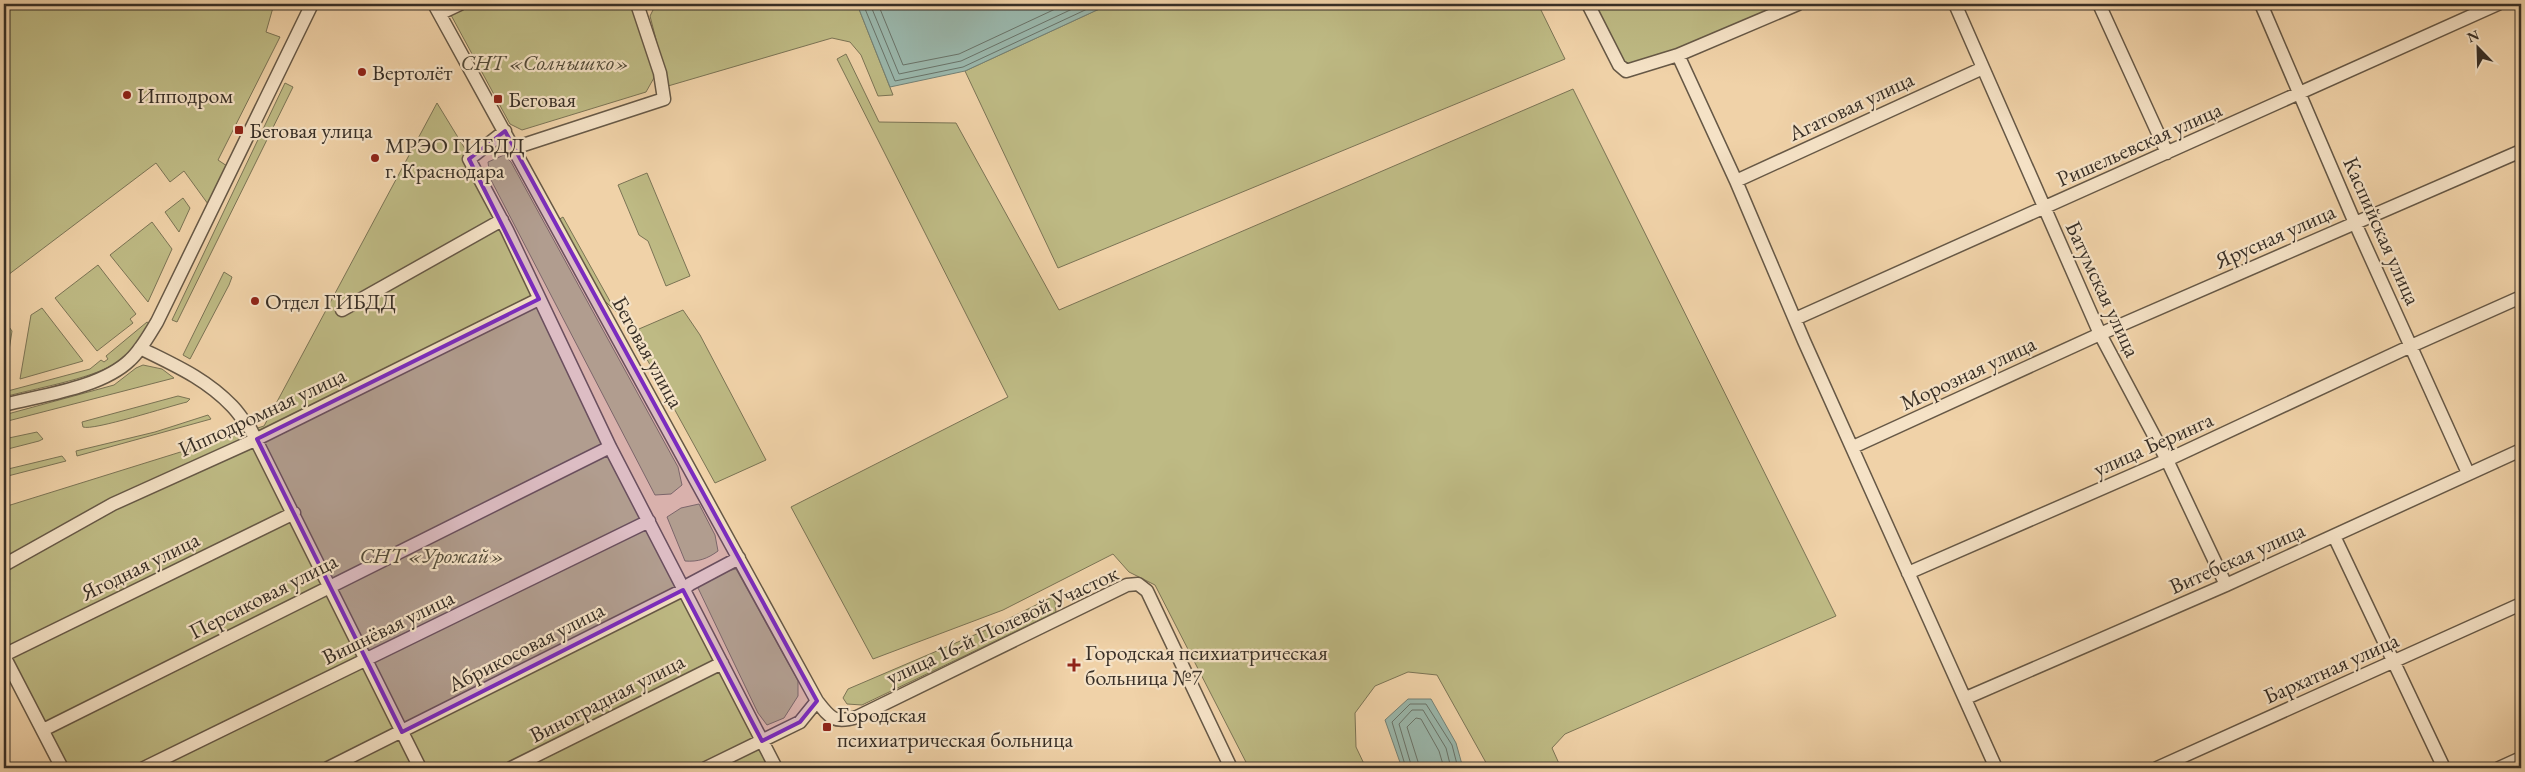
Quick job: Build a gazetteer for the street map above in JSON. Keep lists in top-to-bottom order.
{
  "streets": {
    "street": [
      "Агатовая улица",
      "Ришельевская улица",
      "Каспийская улица",
      "Ярусная улица",
      "Батумская улица",
      "Беговая улица",
      "Морозная улица",
      "Ипподромная улица",
      "улица Беринга",
      "Витебская улица",
      "Ягодная улица",
      "Персиковая улица",
      "улица 16-й Полевой Участок",
      "Вишнёвая улица",
      "Абрикосовая улица",
      "Бархатная улица",
      "Виноградная улица"
    ]
  },
  "crossings": [
    ["Агатовая улица", "Батумская улица"],
    ["Ришельевская улица", "Каспийская улица"],
    ["Ришельевская улица", "Батумская улица"],
    ["Каспийская улица", "Ярусная улица"],
    ["Каспийская улица", "улица Беринга"],
    ["Каспийская улица", "Витебская улица"],
    ["Ярусная улица", "Батумская улица"],
    ["Ярусная улица", "Морозная улица"],
    ["Батумская улица", "Морозная улица"],
    ["Батумская улица", "улица Беринга"],
    ["Батумская улица", "Витебская улица"],
    ["Беговая улица", "улица 16-й Полевой Участок"],
    ["Беговая улица", "Абрикосовая улица"]
  ],
  "parks": ["СНТ «Солнышко»", "СНТ «Урожай»"],
  "places": {
    "other": [
      "Вертолёт",
      "Ипподром",
      "МРЭО ГИБДД г. Краснодара",
      "Отдел ГИБДД"
    ],
    "transit": ["Беговая", "Беговая улица", "Городская психиатрическая больница"],
    "health": ["Городская психиатрическая больница №7"]
  },
  "north": "top left"
}
